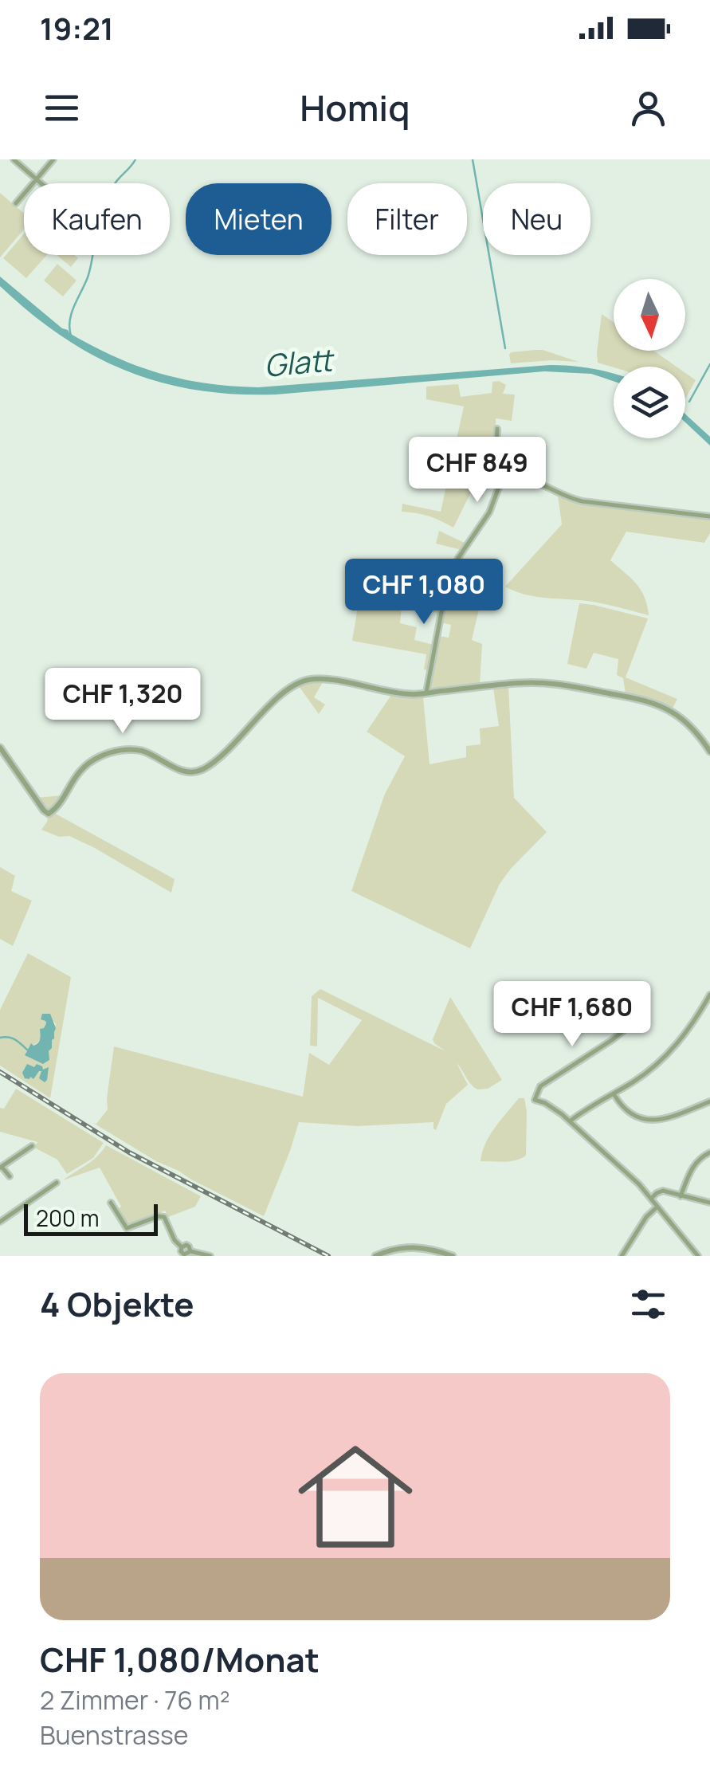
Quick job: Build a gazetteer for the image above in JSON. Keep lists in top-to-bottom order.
{
  "water": ["Glatt"],
  "scale_bar": "200 m",
  "north": "bottom",
  "page": {
    "status": "19:21",
    "header": "Homiq",
    "chip": [
      "Kaufen",
      "Mieten",
      "Filter",
      "Neu"
    ],
    "price": [
      "CHF 849",
      "CHF 1,080",
      "CHF 1,320",
      "CHF 1,680"
    ],
    "scale": "200 m",
    "heading": "4 Objekte",
    "list": [
      {
        "name": "CHF 1,080/Monat",
        "note": "2 Zimmer · 76 m² · Buenstrasse"
      }
    ]
  }
}
